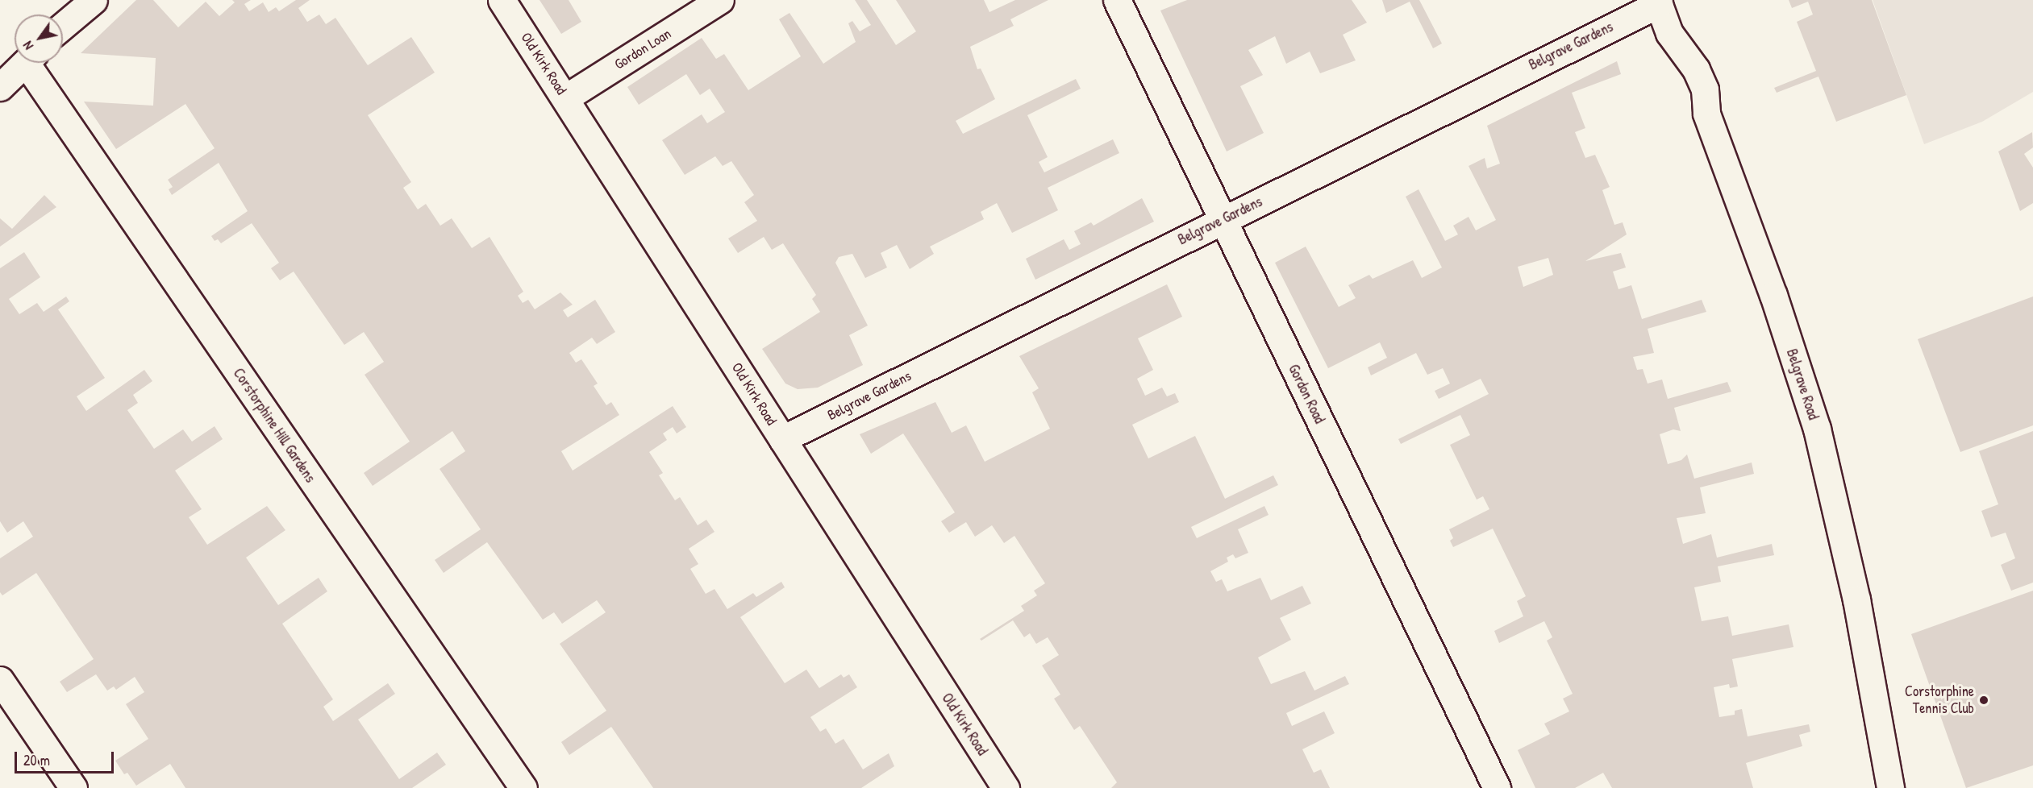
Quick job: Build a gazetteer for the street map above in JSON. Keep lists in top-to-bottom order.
{
  "streets": {
    "street": [
      "Belgrave Gardens",
      "Gordon Loan",
      "Old Kirk Road",
      "Belgrave Road",
      "Gordon Road",
      "Corstorphine Hill Gardens"
    ]
  },
  "crossings": [
    ["Belgrave Gardens", "Old Kirk Road"],
    ["Belgrave Gardens", "Belgrave Road"],
    ["Belgrave Gardens", "Gordon Road"],
    ["Gordon Loan", "Old Kirk Road"]
  ],
  "places": ["Corstorphine Tennis Club"],
  "scale_bar": "20 m",
  "north": "bottom left"
}
